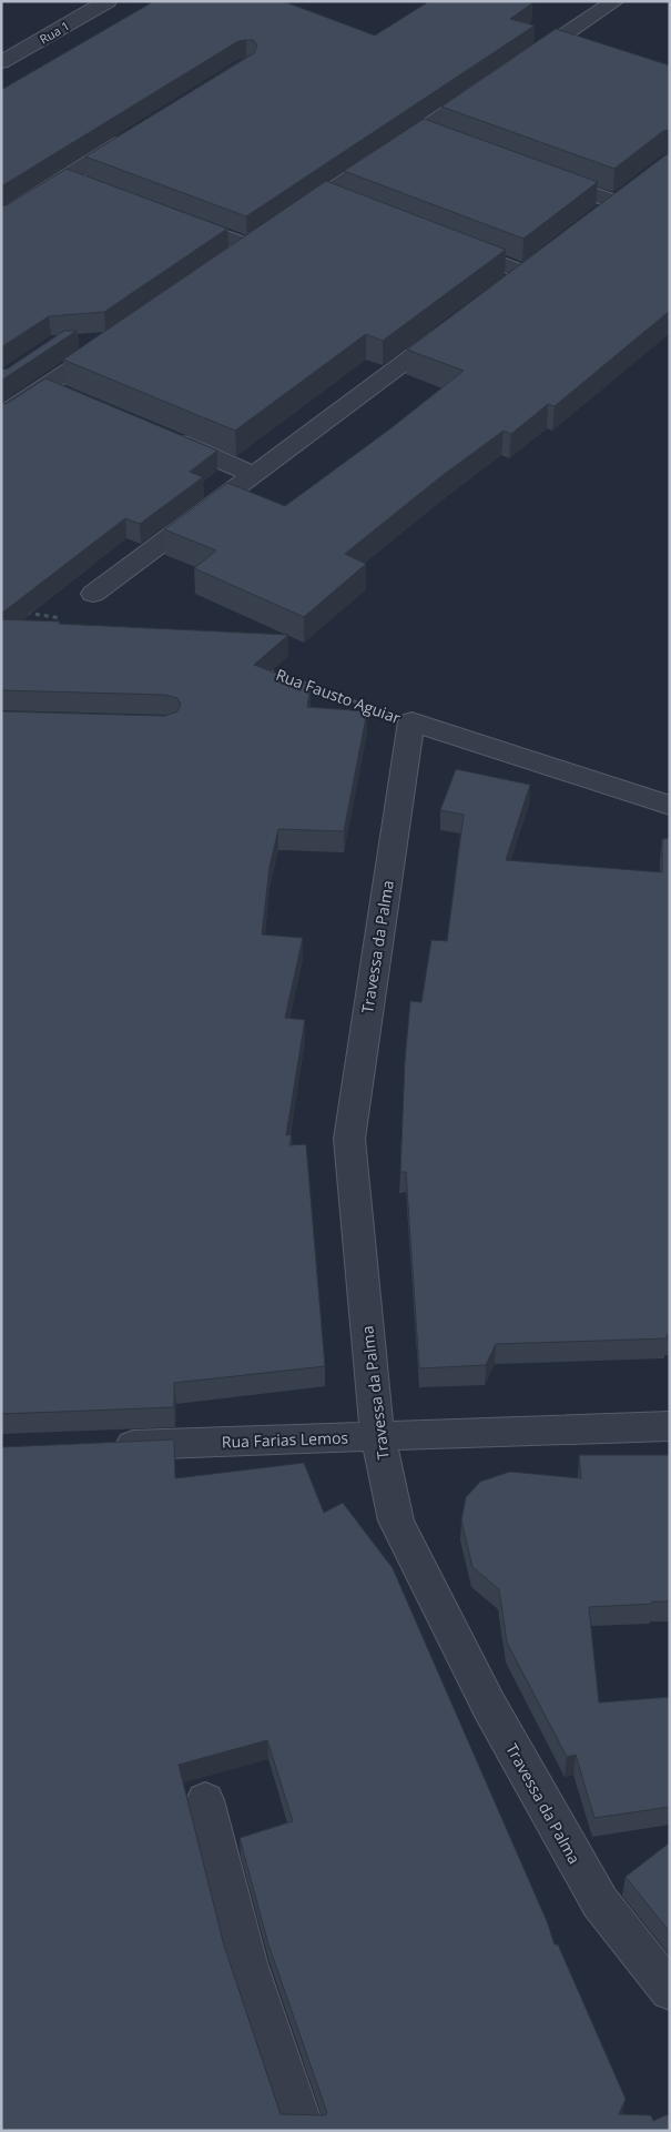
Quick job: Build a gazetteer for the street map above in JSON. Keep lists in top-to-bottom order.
{
  "streets": {
    "street": [
      "Rua 1",
      "Rua Fausto Aguiar",
      "Travessa da Palma",
      "Rua Farias Lemos"
    ]
  },
  "crossings": [
    ["Rua Fausto Aguiar", "Travessa da Palma"],
    ["Travessa da Palma", "Rua Farias Lemos"]
  ]
}
